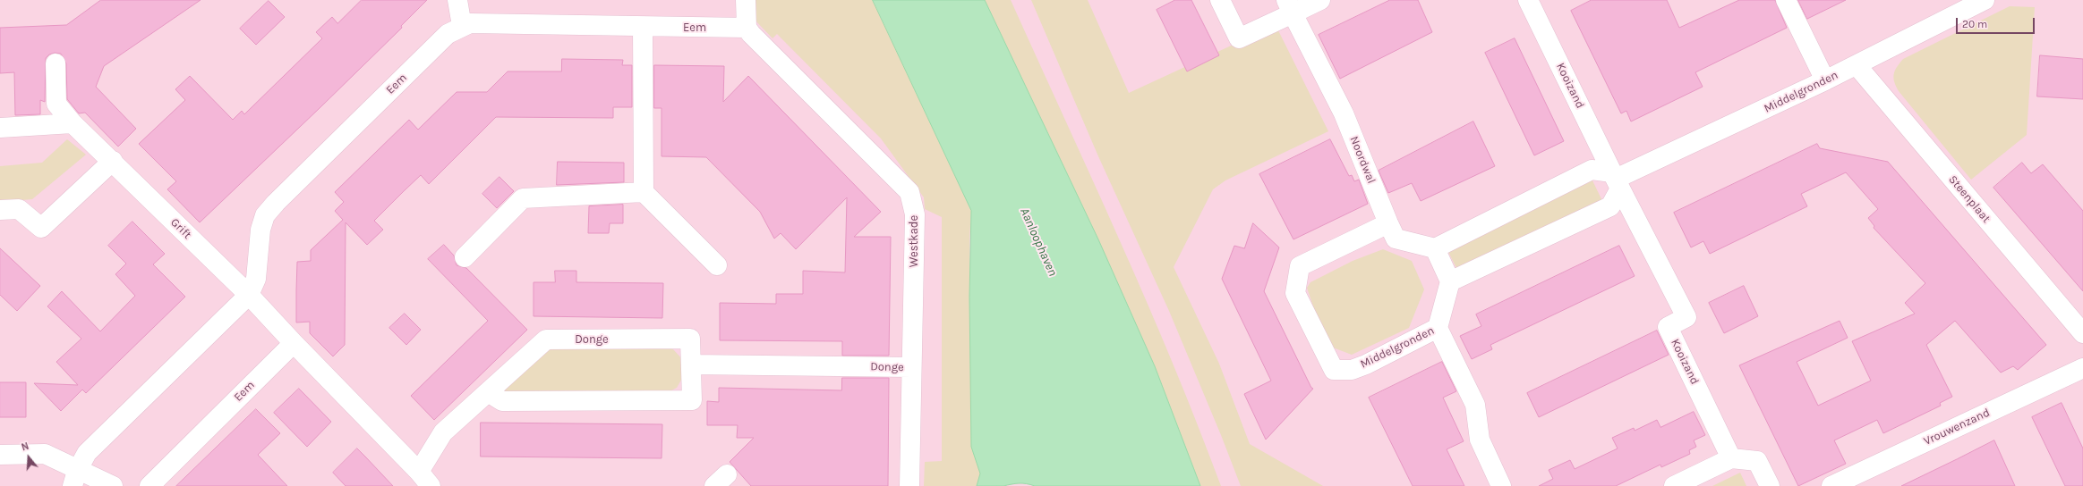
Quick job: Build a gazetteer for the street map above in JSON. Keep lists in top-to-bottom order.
{
  "streets": {
    "street": [
      "Eem",
      "Kooizand",
      "Middelgronden",
      "Noordwal",
      "Steenplaat",
      "Grift",
      "Westkade",
      "Donge",
      "Vrouwenzand"
    ]
  },
  "crossings": [
    ["Eem", "Grift"],
    ["Eem", "Westkade"],
    ["Eem", "Donge"],
    ["Kooizand", "Middelgronden"],
    ["Middelgronden", "Noordwal"],
    ["Middelgronden", "Steenplaat"],
    ["Westkade", "Donge"]
  ],
  "water": ["Aanloophaven"],
  "scale_bar": "20 m",
  "north": "top"
}
